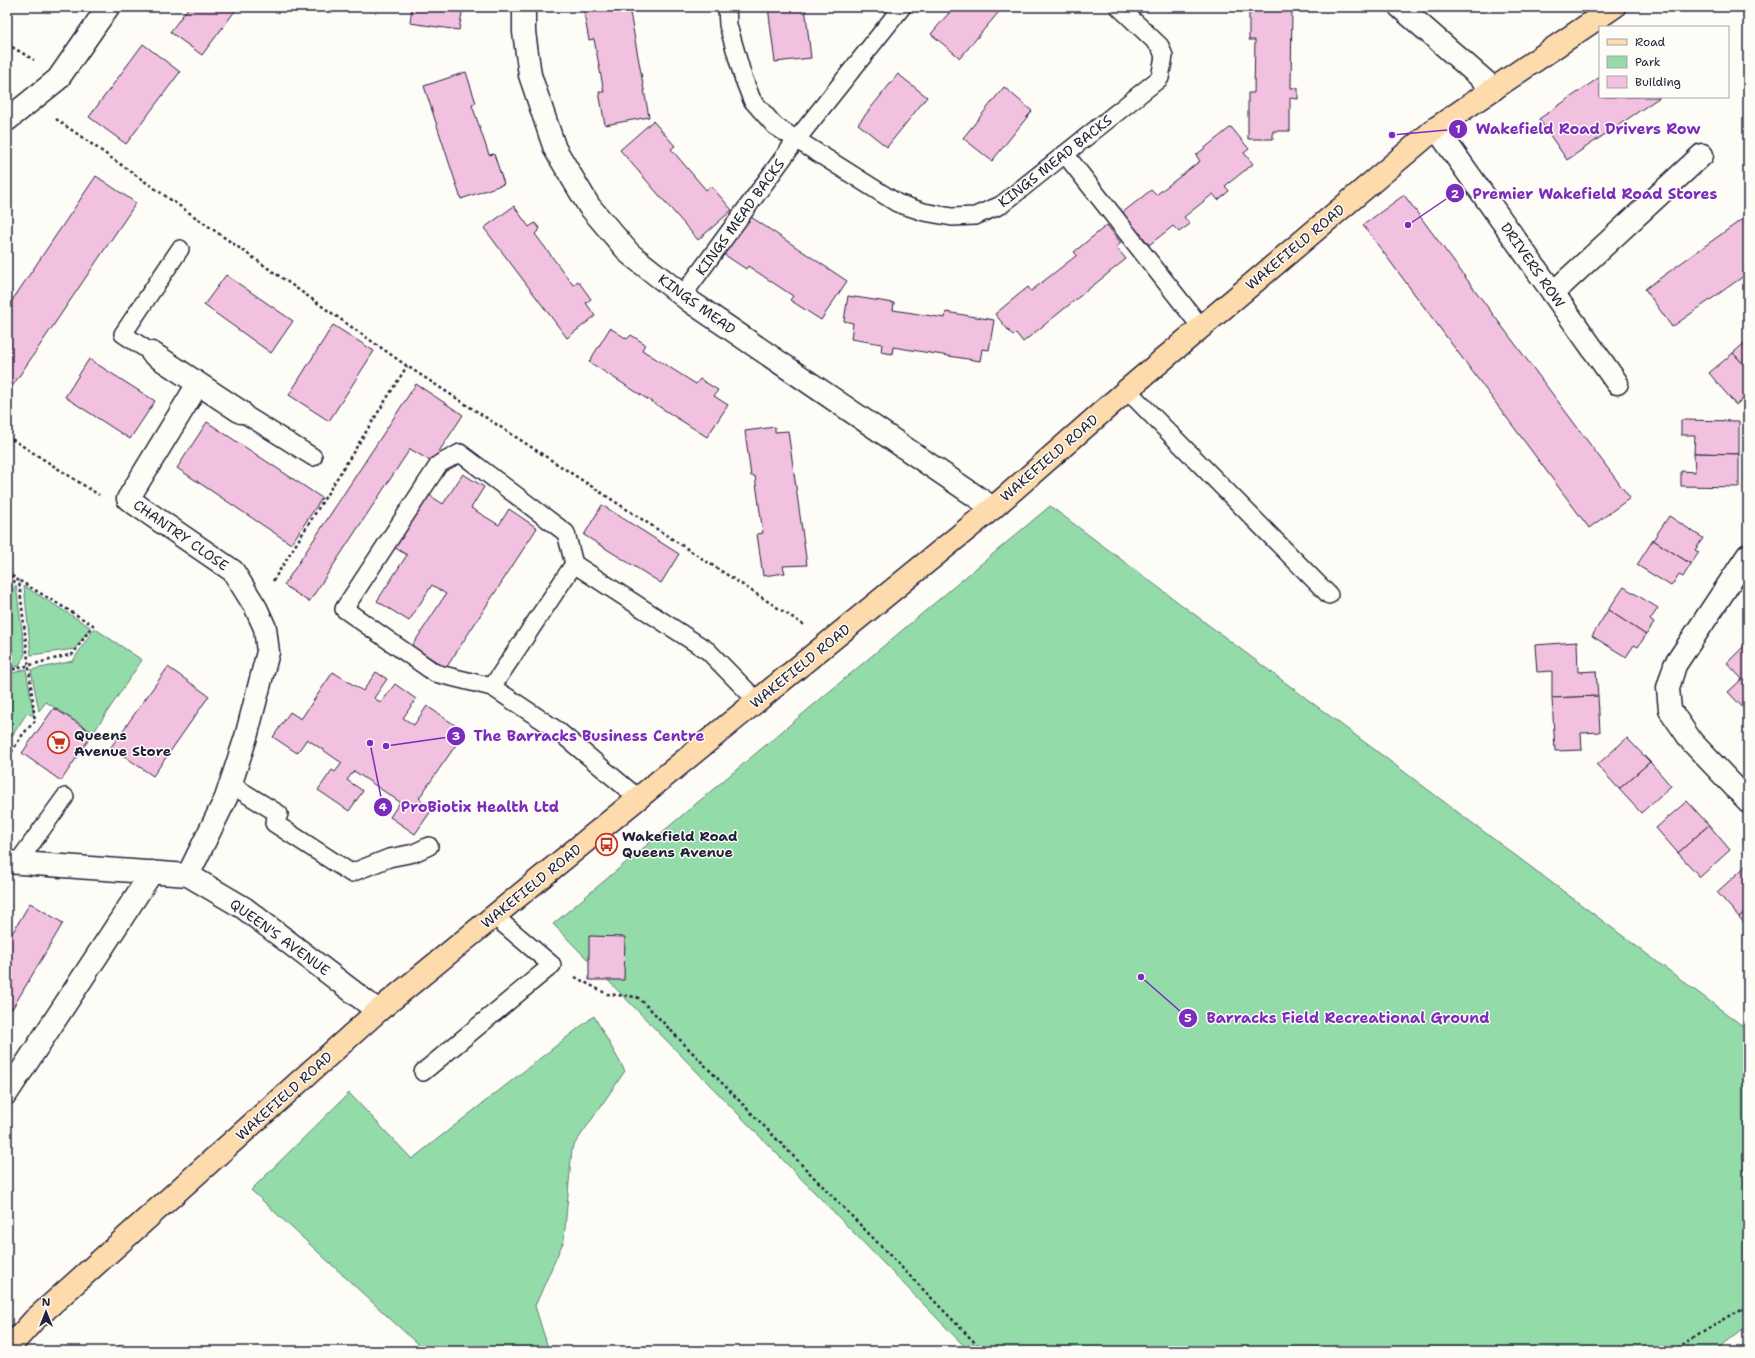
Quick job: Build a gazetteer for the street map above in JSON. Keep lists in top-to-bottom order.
{
  "streets": {
    "main road": ["WAKEFIELD ROAD"],
    "street": [
      "DRIVERS ROW",
      "KINGS MEAD",
      "CHANTRY CLOSE",
      "QUEEN'S AVENUE"
    ],
    "lane": ["KINGS MEAD BACKS"]
  },
  "crossings": [
    ["KINGS MEAD BACKS", "KINGS MEAD"],
    ["WAKEFIELD ROAD", "DRIVERS ROW"],
    ["WAKEFIELD ROAD", "KINGS MEAD"],
    ["WAKEFIELD ROAD", "QUEEN'S AVENUE"],
    ["CHANTRY CLOSE", "QUEEN'S AVENUE"]
  ],
  "places": {
    "other": [
      "Wakefield Road Drivers Row",
      "Premier Wakefield Road Stores",
      "ProBiotix Health Ltd",
      "The Barracks Business Centre",
      "Barracks Field Recreational Ground"
    ],
    "supermarket": ["Queens Avenue Store"],
    "bus stop": ["Wakefield Road Queens Avenue"]
  },
  "legend": ["Road", "Park", "Building"],
  "north": "top"
}
